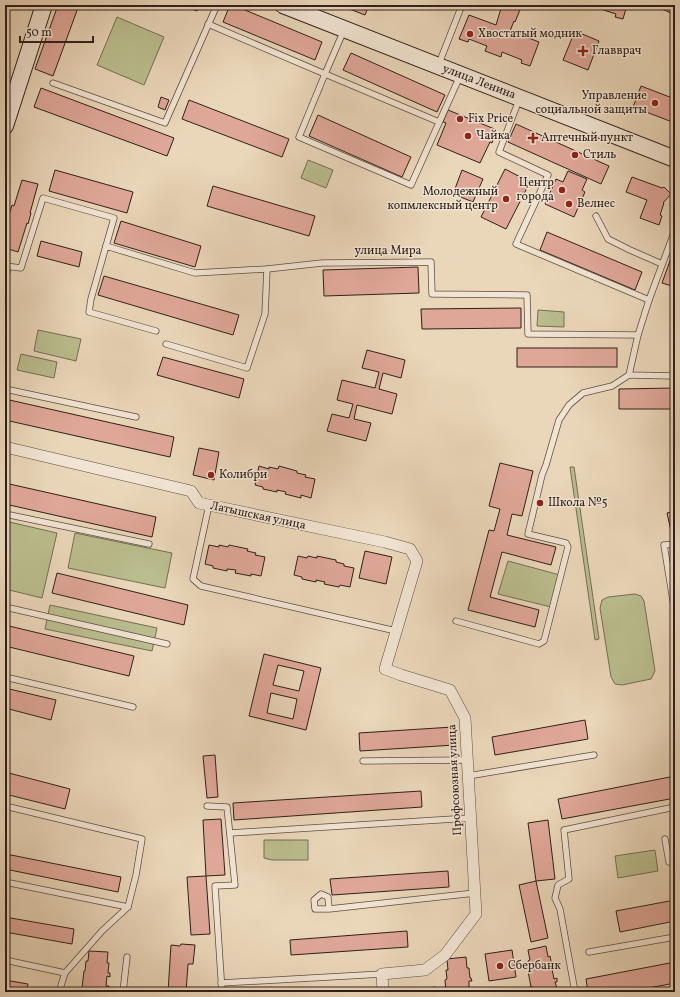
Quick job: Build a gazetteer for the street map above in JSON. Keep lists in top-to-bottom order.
{
  "streets": {
    "street": ["улица Ленина", "Латышская улица", "Профсоюзная улица"],
    "lane": ["улица Мира"]
  },
  "crossings": [
    ["Латышская улица", "Профсоюзная улица"]
  ],
  "places": {
    "other": [
      "Хвостатый модник",
      "Управление социальной защиты",
      "Fix Price",
      "Чайка",
      "Стиль",
      "Центр города",
      "Молодежный копмлексный центр",
      "Велнес",
      "Колибри",
      "Школа №5",
      "Сбербанк"
    ],
    "health": ["Главврач", "Аптечный пункт"]
  },
  "scale_bar": "50 m"
}
